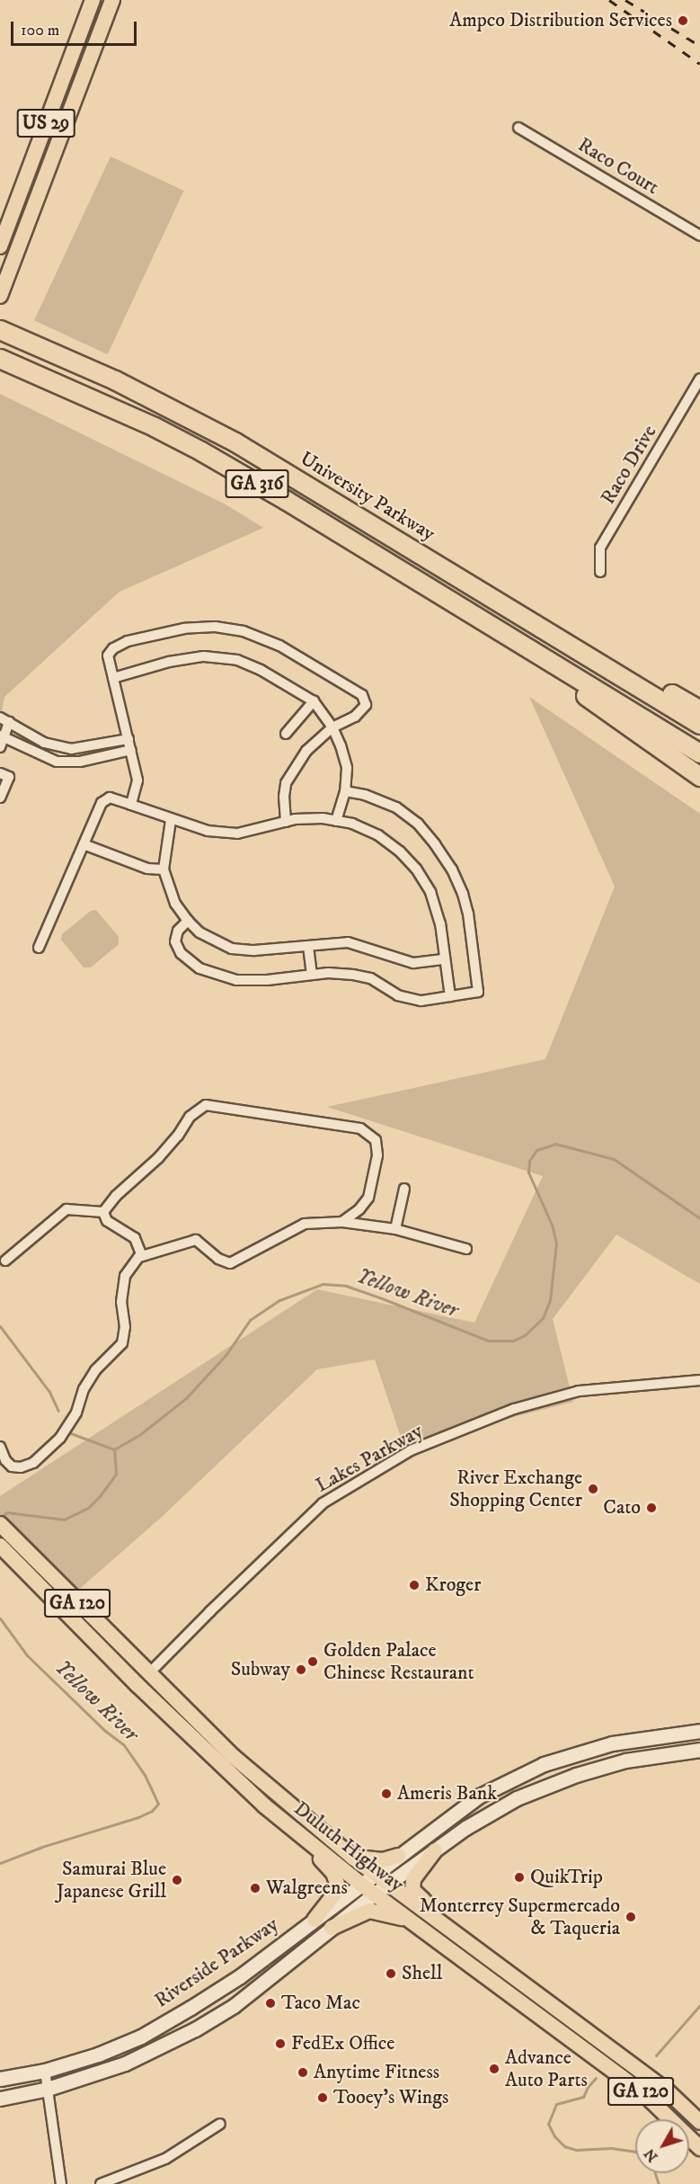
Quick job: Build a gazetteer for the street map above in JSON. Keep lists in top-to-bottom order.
{
  "streets": {
    "highway": ["GA 316", "University Parkway"],
    "main road": [
      "US 29",
      "GA 120",
      "Duluth Highway",
      "Riverside Parkway"
    ],
    "street": ["Raco Court", "Raco Drive", "Lakes Parkway"]
  },
  "crossings": [
    ["Lakes Parkway", "Duluth Highway"],
    ["Duluth Highway", "Riverside Parkway"]
  ],
  "water": ["Yellow River"],
  "places": [
    "Ampco Distribution Services",
    "River Exchange Shopping Center",
    "Cato",
    "Kroger",
    "Golden Palace Chinese Restaurant",
    "Subway",
    "Ameris Bank",
    "QuikTrip",
    "Samurai Blue Japanese Grill",
    "Walgreens",
    "Monterrey Supermercado & Taqueria",
    "Shell",
    "Taco Mac",
    "FedEx Office",
    "Advance Auto Parts",
    "Anytime Fitness",
    "Tooey's Wings"
  ],
  "scale_bar": "100 m",
  "north": "bottom left"
}
